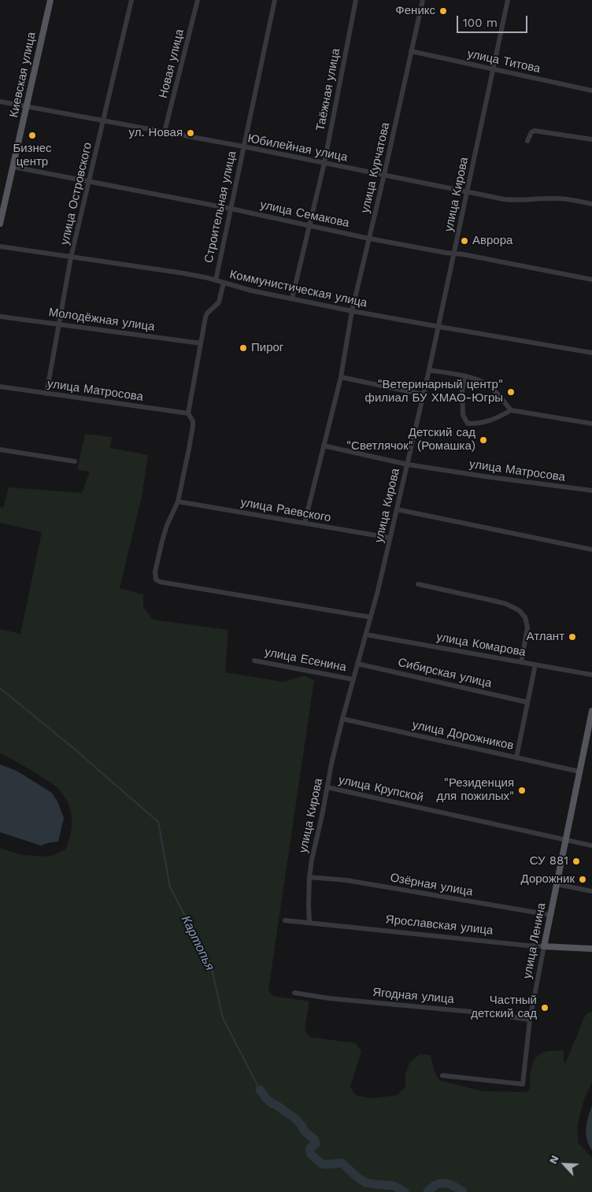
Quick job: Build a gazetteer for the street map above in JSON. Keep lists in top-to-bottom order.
{
  "streets": {
    "main road": ["Киевская улица", "Ярославская улица", "улица Ленина"],
    "street": [
      "улица Титова",
      "Новая улица",
      "Таёжная улица",
      "Юбилейная улица",
      "улица Курчатова",
      "улица Островского",
      "улица Кирова",
      "Строительная улица",
      "улица Семакова",
      "Коммунистическая улица",
      "Молодёжная улица",
      "улица Матросова",
      "улица Раевского",
      "улица Комарова",
      "улица Есенина",
      "Сибирская улица",
      "улица Дорожников",
      "улица Крупской",
      "Озёрная улица",
      "Ягодная улица"
    ]
  },
  "crossings": [
    ["улица Титова", "улица Курчатова"],
    ["улица Титова", "улица Кирова"],
    ["Новая улица", "Юбилейная улица"],
    ["Киевская улица", "Юбилейная улица"],
    ["Киевская улица", "улица Семакова"],
    ["Таёжная улица", "Юбилейная улица"],
    ["Таёжная улица", "улица Семакова"],
    ["Таёжная улица", "Коммунистическая улица"],
    ["Юбилейная улица", "улица Курчатова"],
    ["Юбилейная улица", "улица Островского"],
    ["Юбилейная улица", "улица Кирова"],
    ["Юбилейная улица", "Строительная улица"],
    ["улица Курчатова", "улица Семакова"],
    ["улица Курчатова", "Коммунистическая улица"],
    ["улица Курчатова", "улица Матросова"],
    ["улица Курчатова", "улица Раевского"],
    ["улица Островского", "улица Семакова"],
    ["улица Островского", "Коммунистическая улица"],
    ["улица Островского", "Молодёжная улица"],
    ["улица Островского", "улица Матросова"],
    ["улица Кирова", "улица Семакова"],
    ["улица Кирова", "Коммунистическая улица"],
    ["улица Кирова", "улица Матросова"],
    ["улица Кирова", "улица Раевского"],
    ["улица Кирова", "улица Комарова"],
    ["улица Кирова", "улица Есенина"],
    ["улица Кирова", "Сибирская улица"],
    ["улица Кирова", "улица Дорожников"],
    ["улица Кирова", "улица Крупской"],
    ["улица Кирова", "Озёрная улица"],
    ["улица Кирова", "Ярославская улица"],
    ["Строительная улица", "улица Семакова"],
    ["Строительная улица", "Коммунистическая улица"],
    ["улица Дорожников", "улица Ленина"],
    ["улица Крупской", "улица Ленина"],
    ["Озёрная улица", "улица Ленина"],
    ["Ярославская улица", "улица Ленина"],
    ["улица Ленина", "Ягодная улица"]
  ],
  "water": ["Картопья"],
  "places": [
    "Феникс",
    "ул. Новая",
    "Бизнес центр",
    "Аврора",
    "Пирог",
    "\"Ветеринарный центр\" филиал БУ ХМАО-Югры",
    "Детский сад \"Светлячок\" (Ромашка)",
    "Атлант",
    "\"Резиденция для пожилых\"",
    "СУ 881",
    "Дорожник",
    "Частный детский сад"
  ],
  "scale_bar": "100 m",
  "north": "top left"
}
